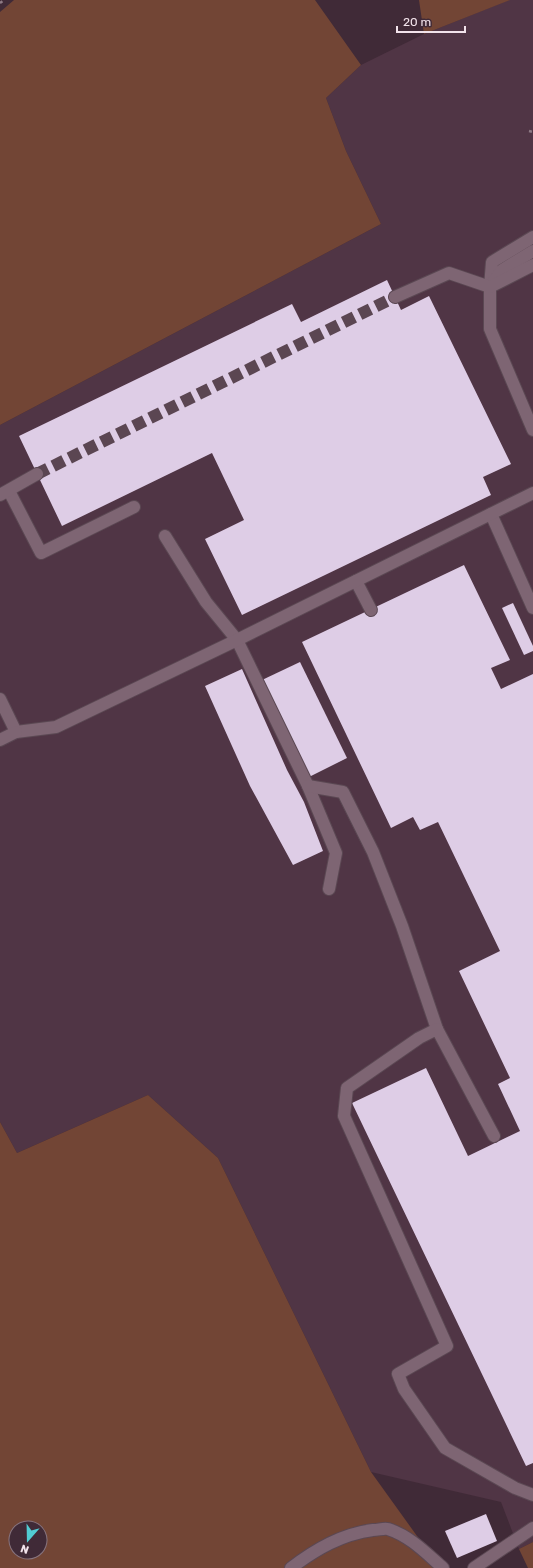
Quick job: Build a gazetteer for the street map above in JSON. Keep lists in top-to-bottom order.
{
  "scale_bar": "20 m",
  "north": "bottom"
}
